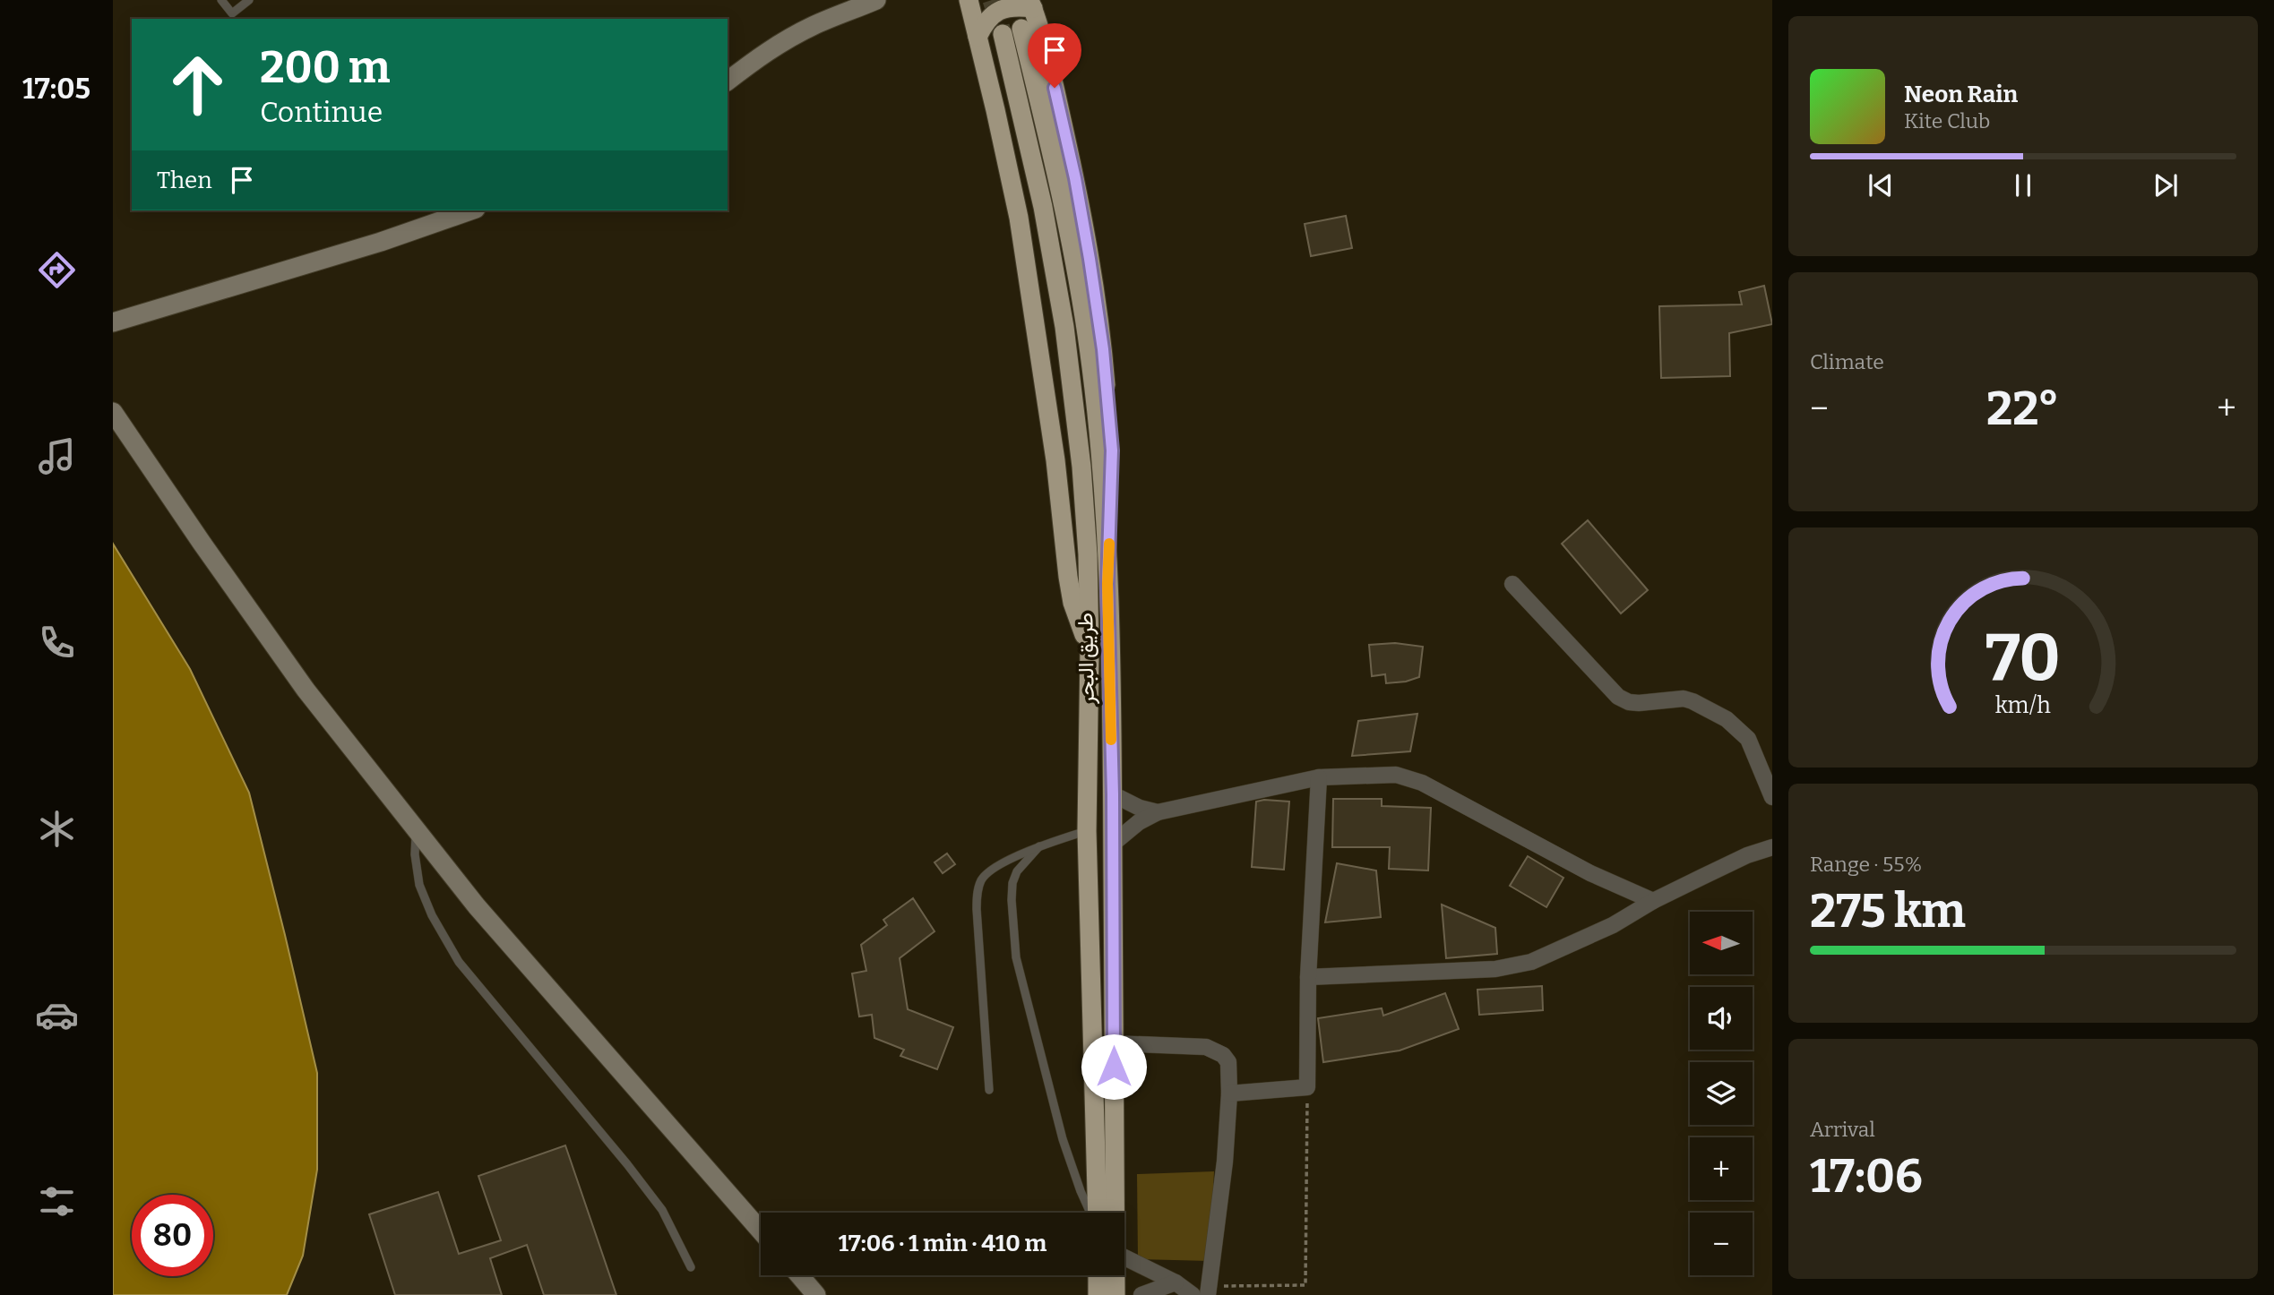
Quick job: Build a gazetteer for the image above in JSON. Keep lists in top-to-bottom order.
{
  "streets": {
    "highway": ["طريق البحر"]
  },
  "north": "left",
  "page": {
    "tabs": "17:05",
    "turn": ["200 m", "Continue"],
    "song": ["Neon Rain", "Kite Club"],
    "then": "Then",
    "tile": [
      "Climate",
      ["Range · 55%", "275 km"],
      ["Arrival", "17:06"]
    ],
    "heat": ["−", "22°", "+"],
    "map_buttons": ["+", "−"],
    "limit": "80",
    "trip": "17:06 · 1 min · 410 m",
    "gauge": ["70", "km/h"]
  }
}
